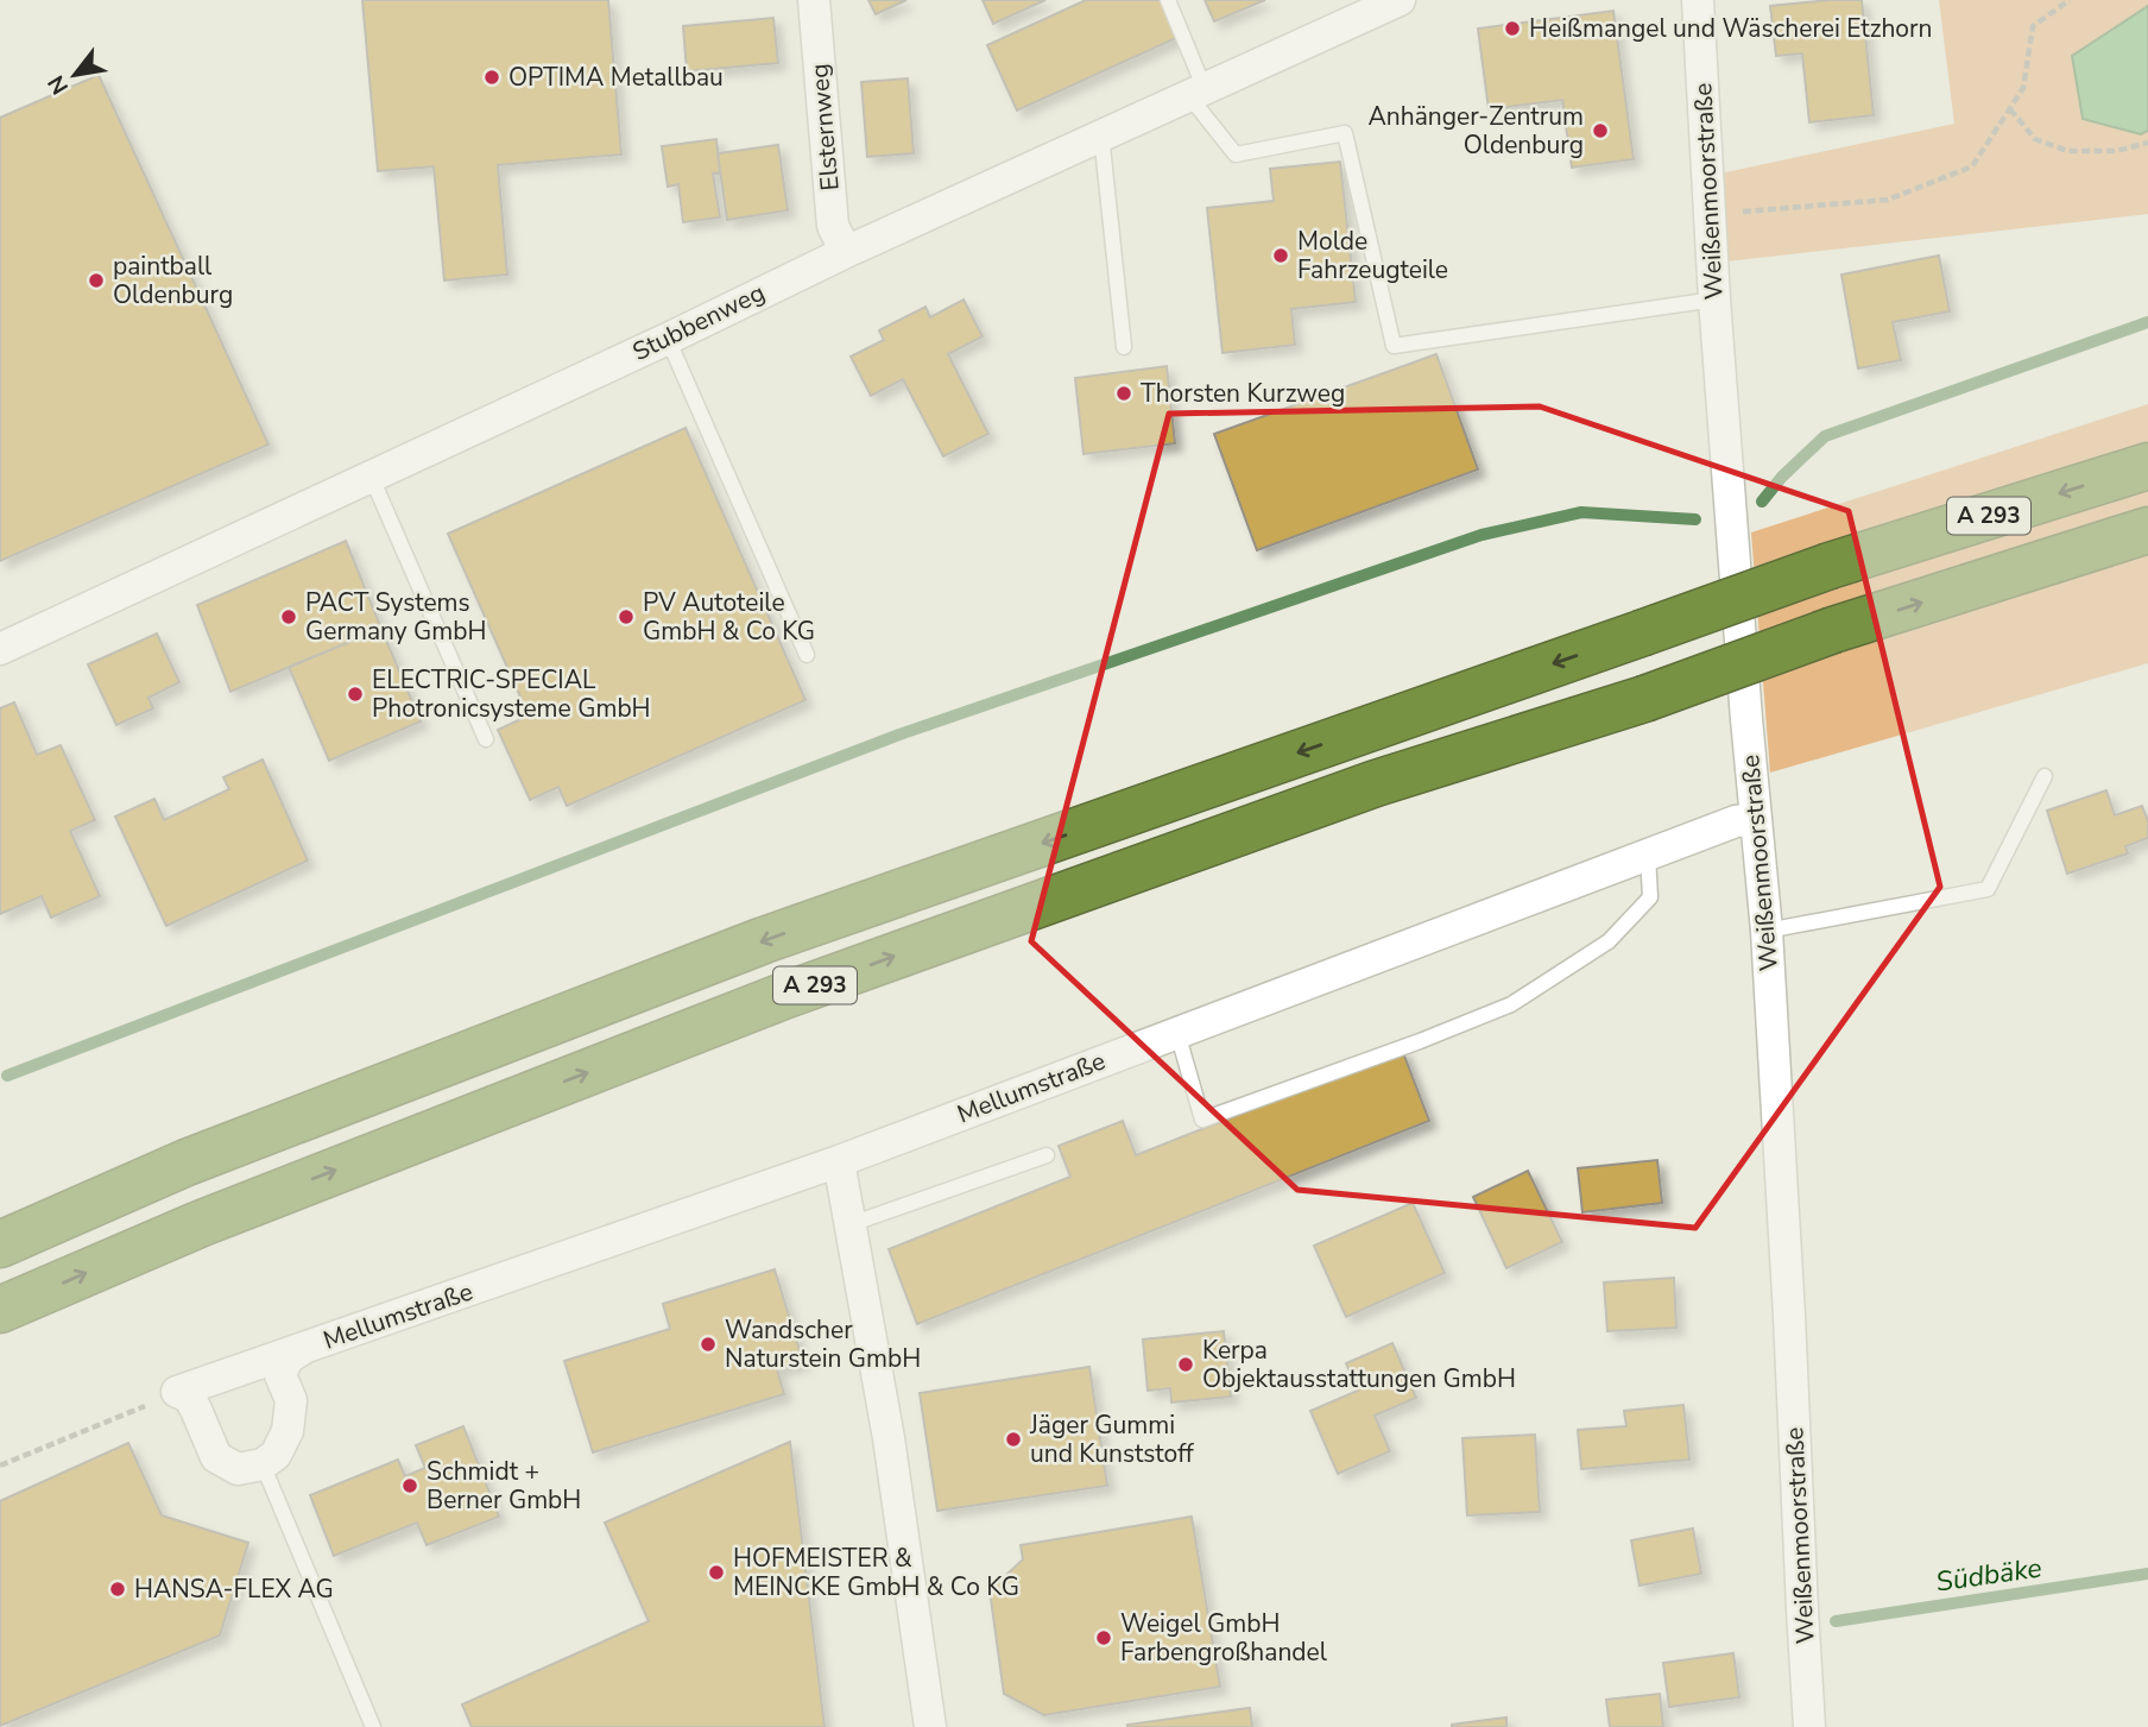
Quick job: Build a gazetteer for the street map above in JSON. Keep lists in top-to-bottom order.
{
  "streets": {
    "highway": ["A 293"],
    "street": [
      "Elsternweg",
      "Weißenmoorstraße",
      "Stubbenweg",
      "Mellumstraße"
    ]
  },
  "crossings": [
    ["Elsternweg", "Stubbenweg"],
    ["Weißenmoorstraße", "Mellumstraße"]
  ],
  "water": ["Südbäke"],
  "places": [
    "Heißmangel und Wäscherei Etzhorn",
    "OPTIMA Metallbau",
    "Anhänger-Zentrum Oldenburg",
    "Molde Fahrzeugteile",
    "paintball Oldenburg",
    "Thorsten Kurzweg",
    "PACT Systems Germany GmbH",
    "PV Autoteile GmbH & Co KG",
    "ELECTRIC-SPECIAL Photronicsysteme GmbH",
    "Wandscher Naturstein GmbH",
    "Kerpa Objektausstattungen GmbH",
    "Jäger Gummi und Kunststoff",
    "Schmidt + Berner GmbH",
    "HOFMEISTER & MEINCKE GmbH & Co KG",
    "HANSA-FLEX AG",
    "Weigel GmbH Farbengroßhandel"
  ],
  "north": "bottom left"
}
